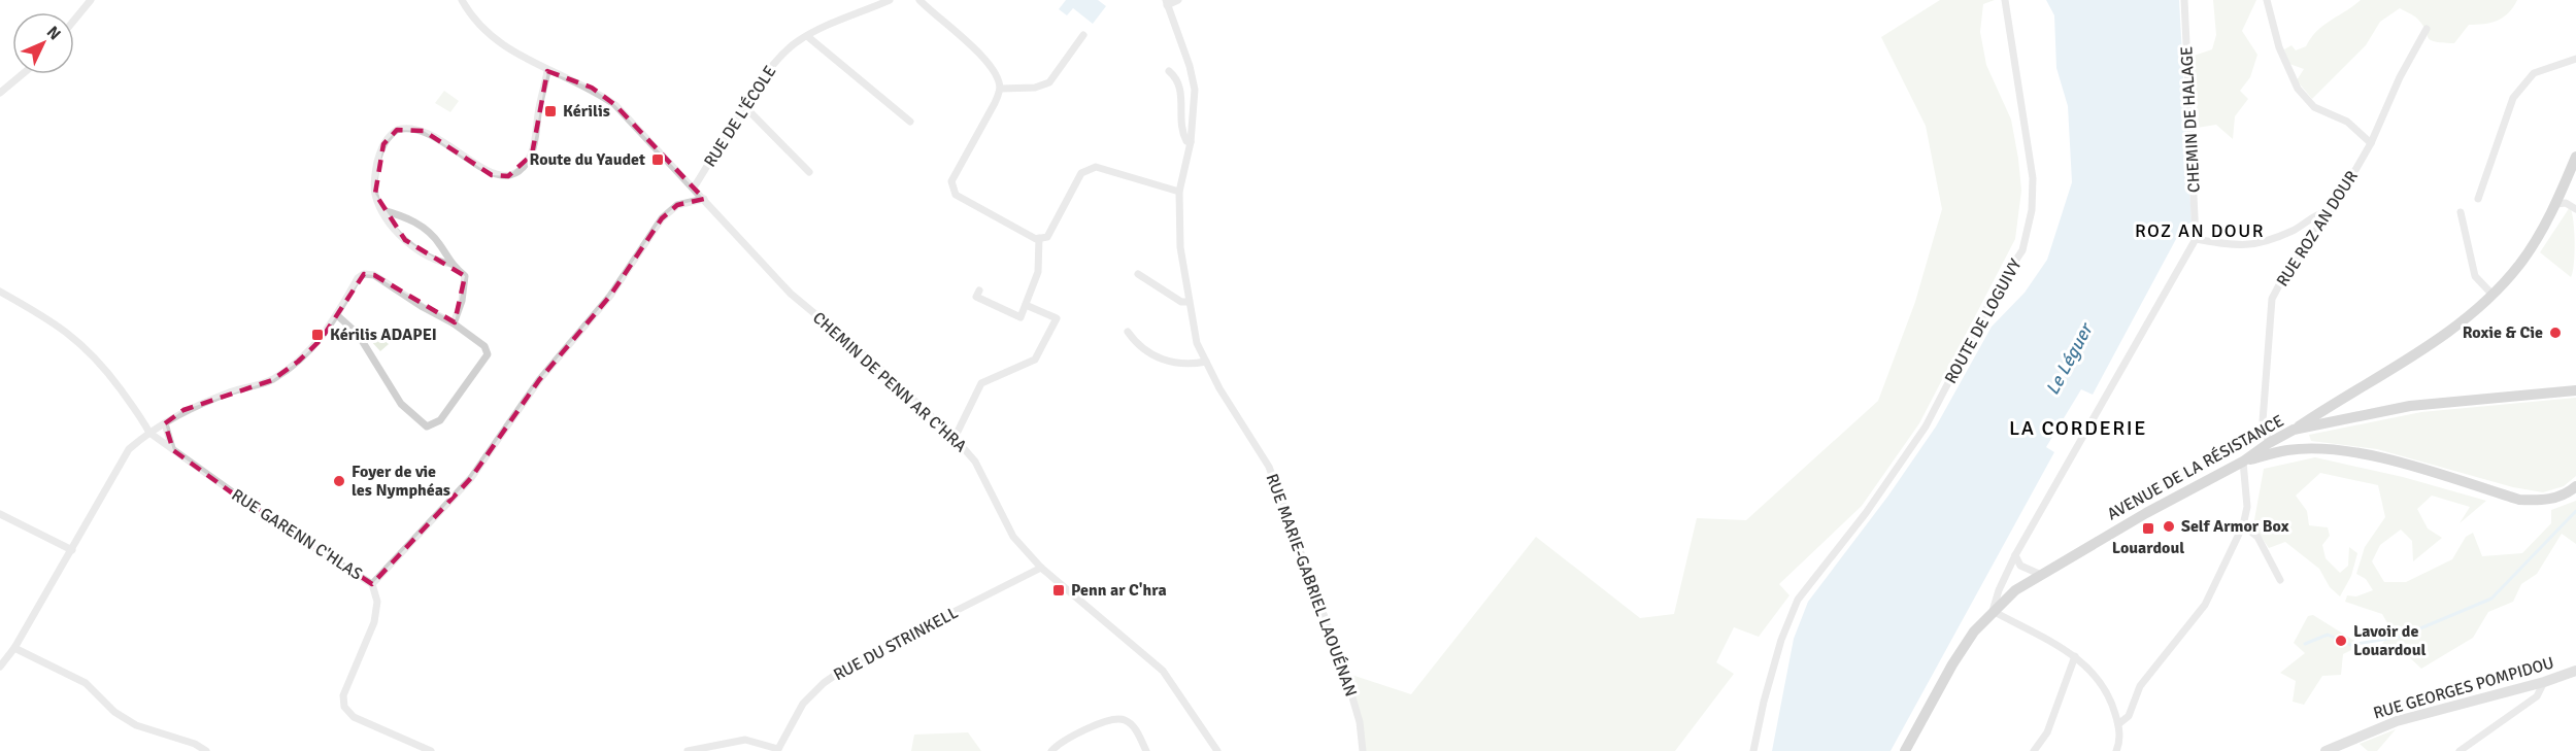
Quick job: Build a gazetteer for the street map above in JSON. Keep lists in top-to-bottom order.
{
  "streets": {
    "main road": ["AVENUE DE LA RÉSISTANCE", "RUE GEORGES POMPIDOU"],
    "street": [
      "RUE DE L'ÉCOLE",
      "CHEMIN DE HALAGE",
      "RUE ROZ AN DOUR",
      "ROUTE DE LOGUIVY",
      "CHEMIN DE PENN AR C'HRA",
      "RUE GARENN C'HLAS",
      "RUE MARIE-GABRIEL LAOUÉNAN",
      "RUE DU STRINKELL"
    ]
  },
  "crossings": [
    ["RUE DE L'ÉCOLE", "CHEMIN DE PENN AR C'HRA"],
    ["RUE ROZ AN DOUR", "AVENUE DE LA RÉSISTANCE"],
    ["CHEMIN DE PENN AR C'HRA", "RUE GARENN C'HLAS"],
    ["CHEMIN DE PENN AR C'HRA", "RUE DU STRINKELL"]
  ],
  "districts": ["ROZ AN DOUR", "LA CORDERIE"],
  "water": ["Le Léguer"],
  "places": {
    "transit": [
      "Kérilis",
      "Route du Yaudet",
      "Kérilis ADAPEI",
      "Louardoul",
      "Penn ar C'hra"
    ],
    "other": [
      "Roxie & Cie",
      "Foyer de vie les Nymphéas",
      "Self Armor Box",
      "Lavoir de Louardoul"
    ]
  },
  "north": "top right"
}
